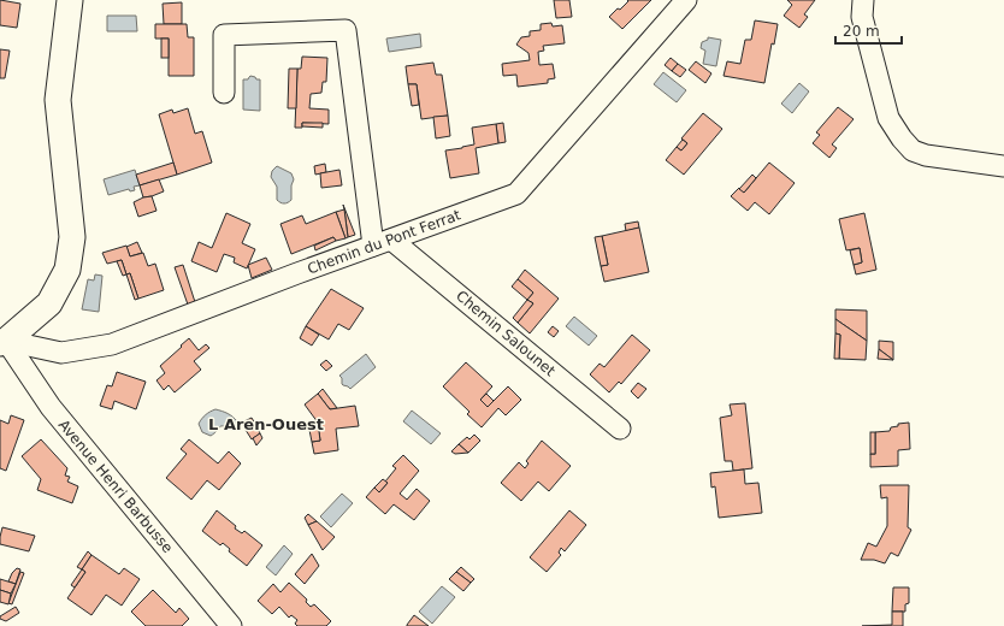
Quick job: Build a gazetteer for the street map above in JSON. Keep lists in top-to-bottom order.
{
  "streets": {
    "street": ["Chemin du Pont Ferrat", "Chemin Salounet", "Avenue Henri Barbusse"]
  },
  "crossings": [
    ["Chemin du Pont Ferrat", "Chemin Salounet"],
    ["Chemin du Pont Ferrat", "Avenue Henri Barbusse"]
  ],
  "districts": ["L Aren-Ouest"],
  "scale_bar": "20 m"
}
